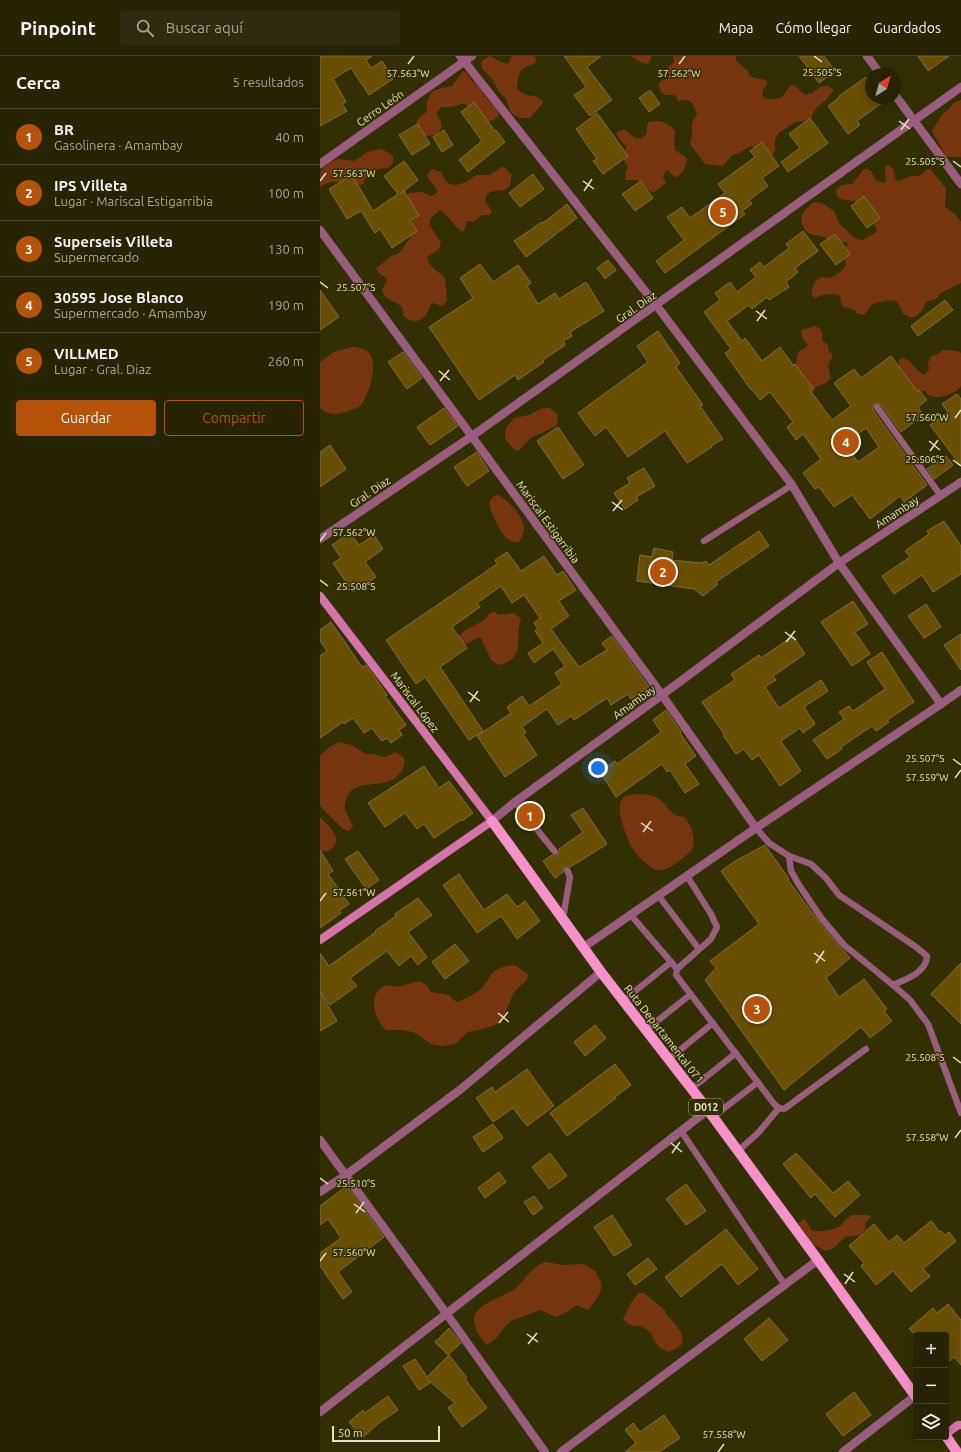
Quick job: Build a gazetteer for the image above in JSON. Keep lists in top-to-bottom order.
{
  "streets": {
    "main road": [
      "Amambay",
      "Mariscal López",
      "Ruta Departamental 071",
      "D012"
    ],
    "street": ["Cerro León", "Gral. Diaz", "Mariscal Estigarribia"]
  },
  "crossings": [
    ["Gral. Diaz", "Mariscal Estigarribia"],
    ["Amambay", "Mariscal Estigarribia"],
    ["Amambay", "Mariscal López"],
    ["Amambay", "Ruta Departamental 071"],
    ["Mariscal López", "Ruta Departamental 071"]
  ],
  "scale_bar": "50 m",
  "north": "top right",
  "page": {
    "header": "Pinpoint",
    "search": "Buscar aquí",
    "nav": ["Mapa", "Cómo llegar", "Guardados"],
    "heading": ["Cerca", "5 resultados"],
    "list": [
      {
        "mark": "1",
        "name": "BR",
        "note": "Gasolinera · Amambay",
        "value": "40 m"
      },
      {
        "mark": "2",
        "name": "IPS Villeta",
        "note": "Lugar · Mariscal Estigarribia",
        "value": "100 m"
      },
      {
        "mark": "3",
        "name": "Superseis Villeta",
        "note": "Supermercado",
        "value": "130 m"
      },
      {
        "mark": "4",
        "name": "30595 Jose Blanco",
        "note": "Supermercado · Amambay",
        "value": "190 m"
      },
      {
        "mark": "5",
        "name": "VILLMED",
        "note": "Lugar · Gral. Diaz",
        "value": "260 m"
      }
    ],
    "pins": [
      "5",
      "4",
      "2",
      "1",
      "3"
    ],
    "buttons": ["Guardar", "Compartir"],
    "map_buttons": ["+", "−"],
    "scale": "50 m"
  },
  "coordinates": [
    "25.505°S",
    "57.563°W",
    "57.562°W",
    "25.507°S",
    "57.560°W",
    "25.506°S",
    "25.508°S",
    "57.559°W",
    "57.561°W",
    "57.558°W",
    "25.510°S"
  ]
}
